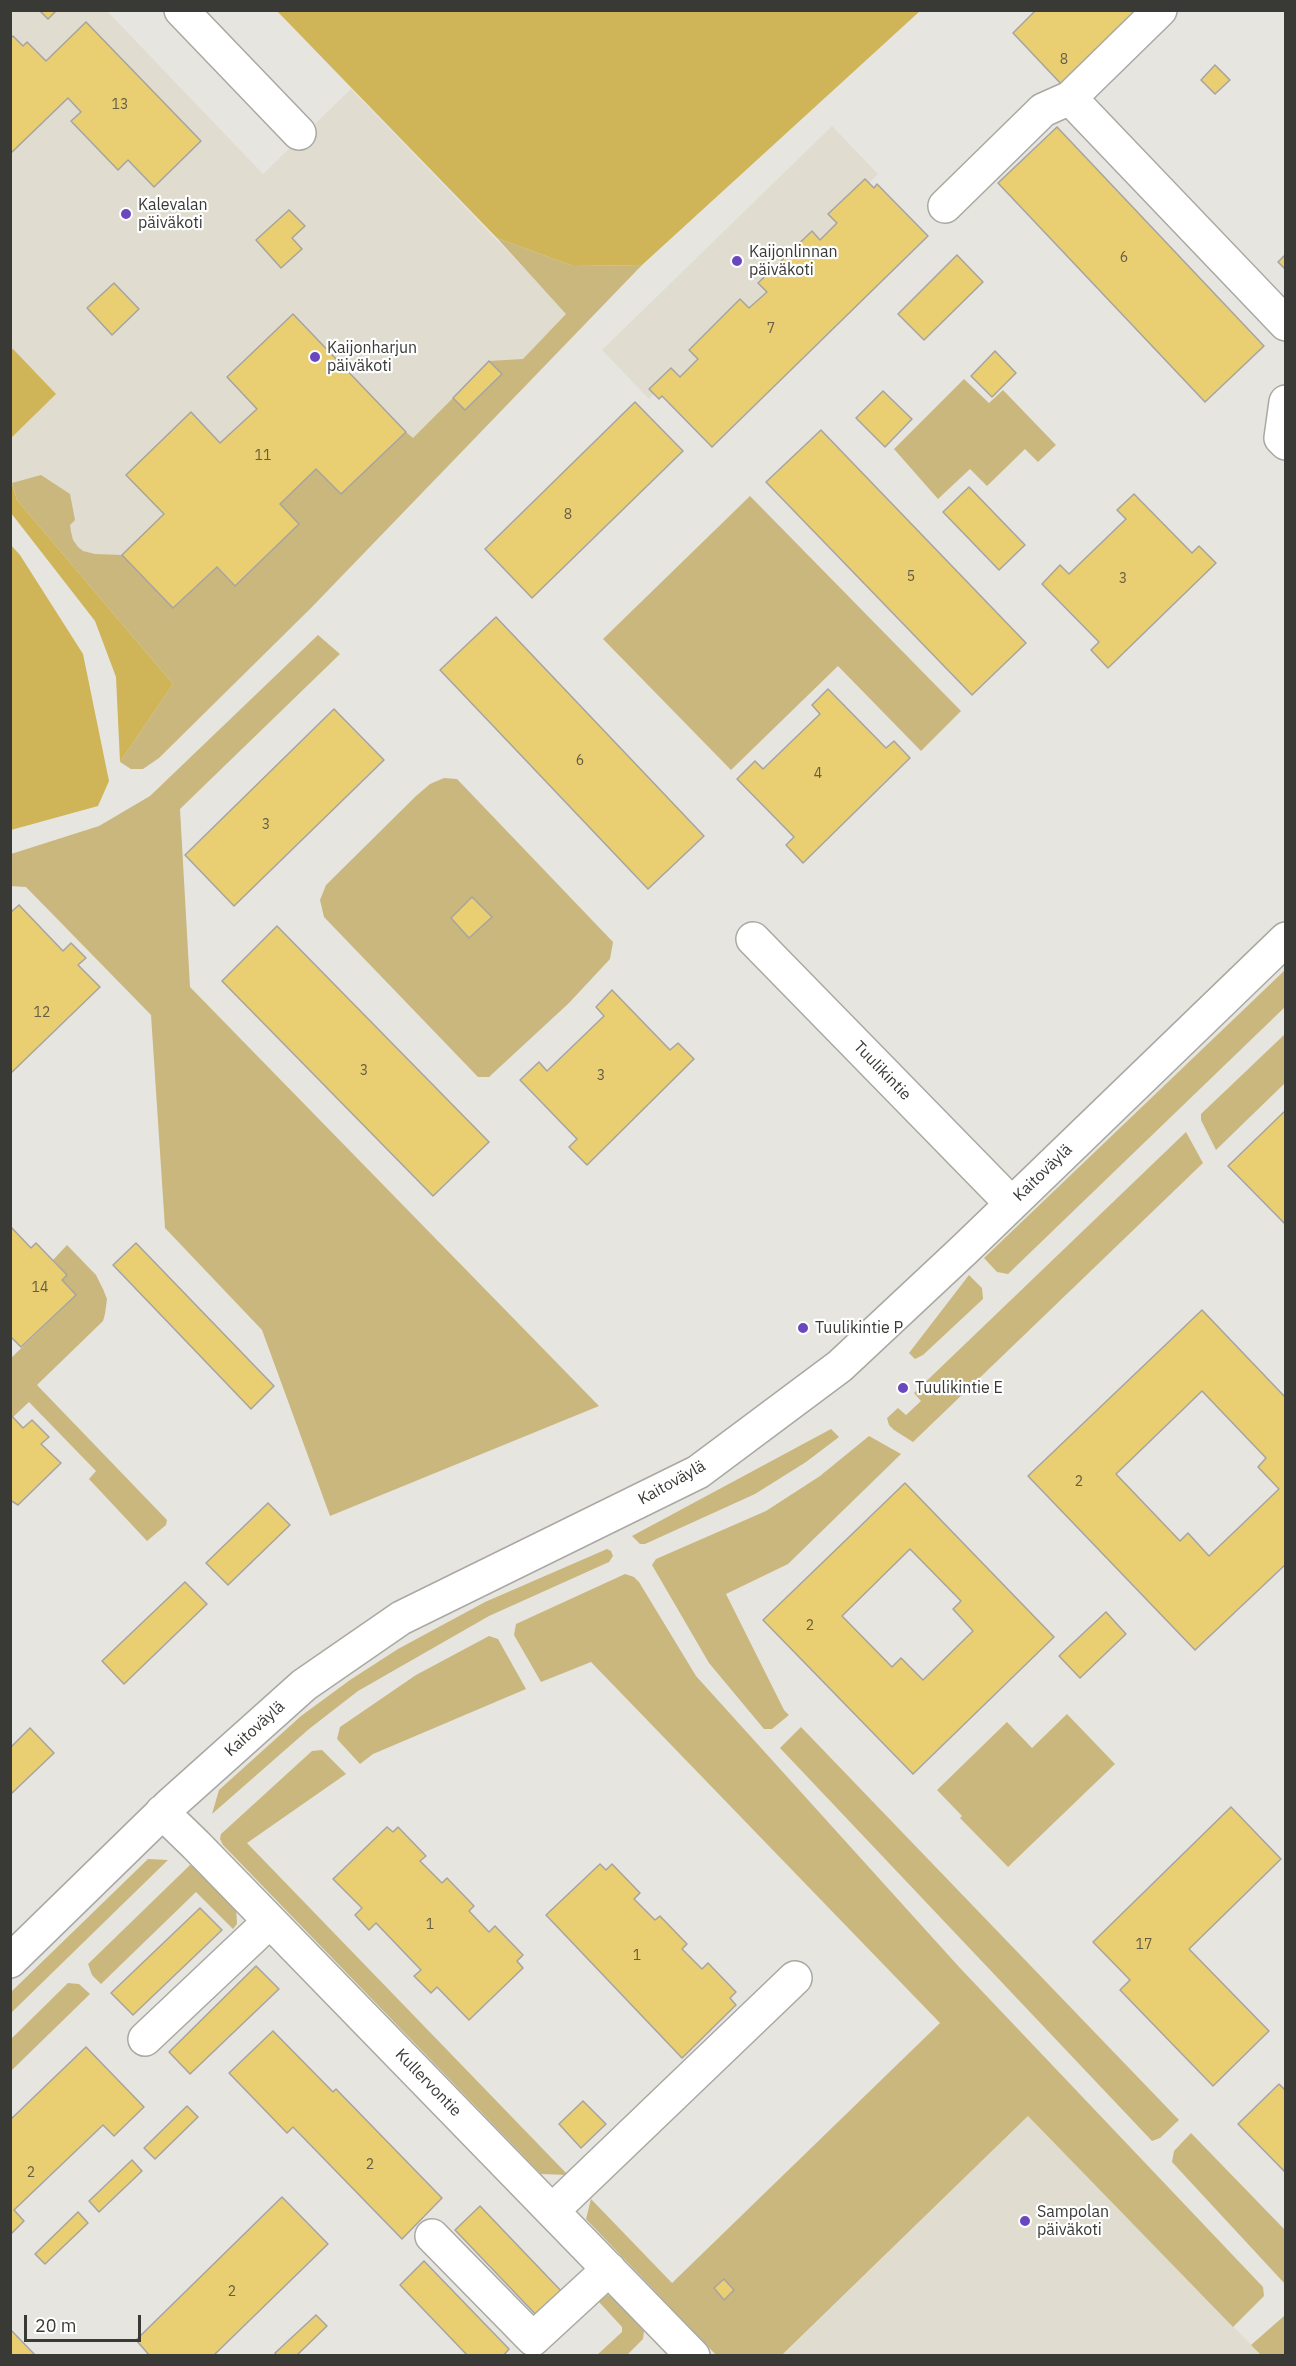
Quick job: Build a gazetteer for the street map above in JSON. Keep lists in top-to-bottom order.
{
  "streets": {
    "street": ["Tuulikintie", "Kaitoväylä", "Kullervontie"]
  },
  "crossings": [
    ["Tuulikintie", "Kaitoväylä"],
    ["Kaitoväylä", "Kullervontie"]
  ],
  "places": [
    "Kalevalan päiväkoti",
    "Kaijonlinnan päiväkoti",
    "Kaijonharjun päiväkoti",
    "Tuulikintie P",
    "Tuulikintie E",
    "Sampolan päiväkoti"
  ],
  "house_numbers": [
    "8",
    "13",
    "6",
    "7",
    "11",
    "8",
    "5",
    "3",
    "6",
    "4",
    "3",
    "12",
    "3",
    "3",
    "14",
    "2",
    "2",
    "1",
    "17",
    "1",
    "2",
    "2",
    "2"
  ],
  "scale_bar": "20 m"
}
